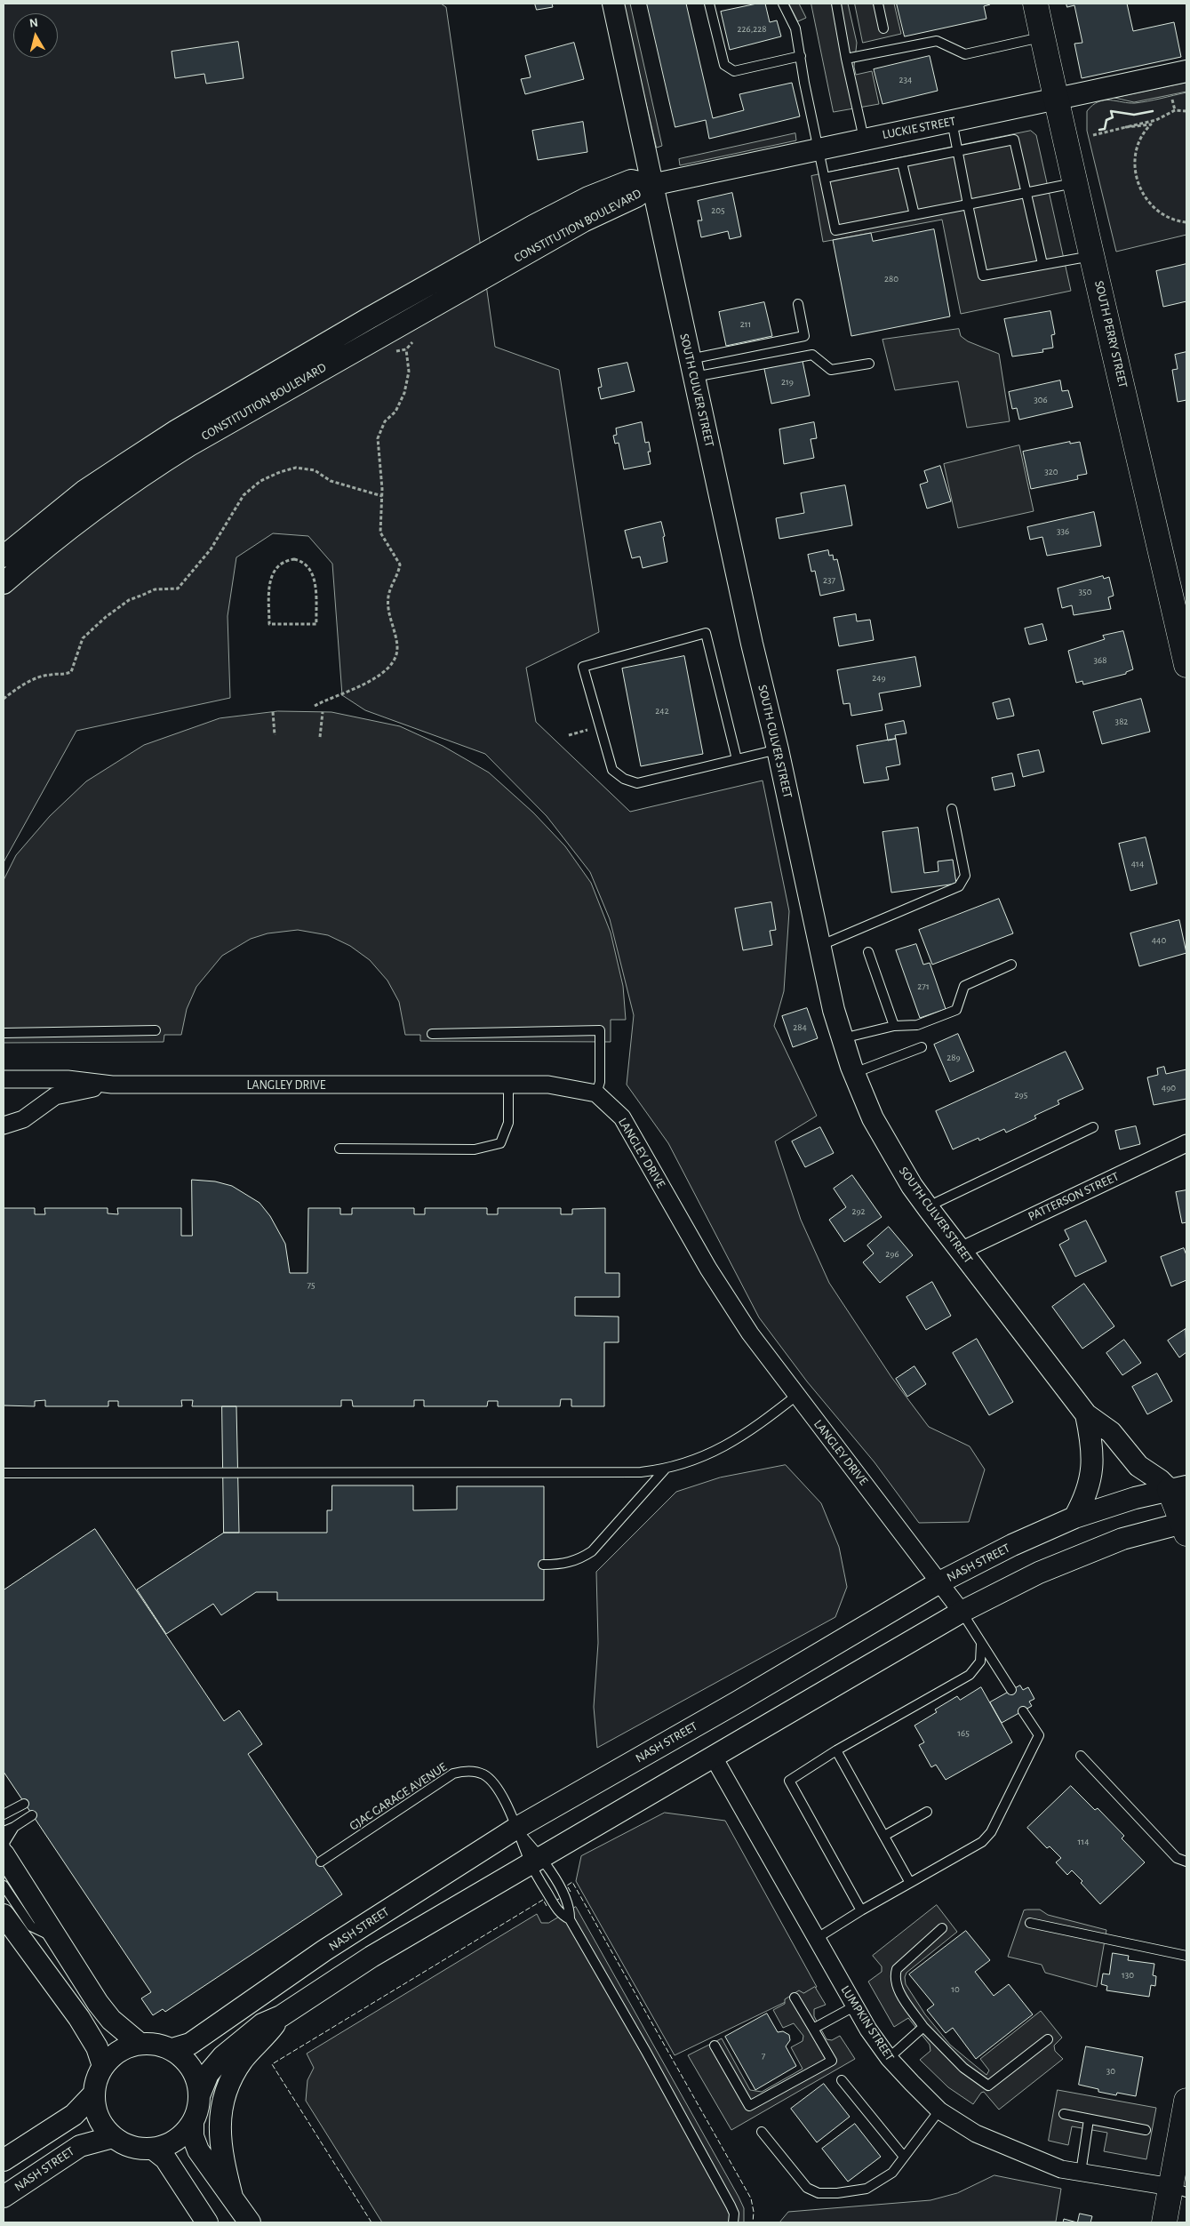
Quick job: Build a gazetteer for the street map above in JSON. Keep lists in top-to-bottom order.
{
  "streets": {
    "main road": ["SOUTH PERRY STREET"],
    "street": [
      "LUCKIE STREET",
      "CONSTITUTION BOULEVARD",
      "SOUTH CULVER STREET",
      "LANGLEY DRIVE",
      "PATTERSON STREET",
      "NASH STREET",
      "LUMPKIN STREET"
    ],
    "lane": ["GJAC GARAGE AVENUE"]
  },
  "crossings": [
    ["LUCKIE STREET", "CONSTITUTION BOULEVARD"],
    ["LUCKIE STREET", "SOUTH PERRY STREET"],
    ["LUCKIE STREET", "SOUTH CULVER STREET"],
    ["CONSTITUTION BOULEVARD", "SOUTH CULVER STREET"],
    ["SOUTH CULVER STREET", "PATTERSON STREET"],
    ["LANGLEY DRIVE", "NASH STREET"],
    ["NASH STREET", "GJAC GARAGE AVENUE"]
  ],
  "house_numbers": [
    "226,228",
    "234",
    "205",
    "280",
    "211",
    "219",
    "306",
    "320",
    "336",
    "237",
    "350",
    "368",
    "249",
    "242",
    "382",
    "414",
    "440",
    "271",
    "284",
    "289",
    "490",
    "295",
    "292",
    "296",
    "75",
    "165",
    "114",
    "130",
    "10",
    "7",
    "30"
  ],
  "north": "top"
}
